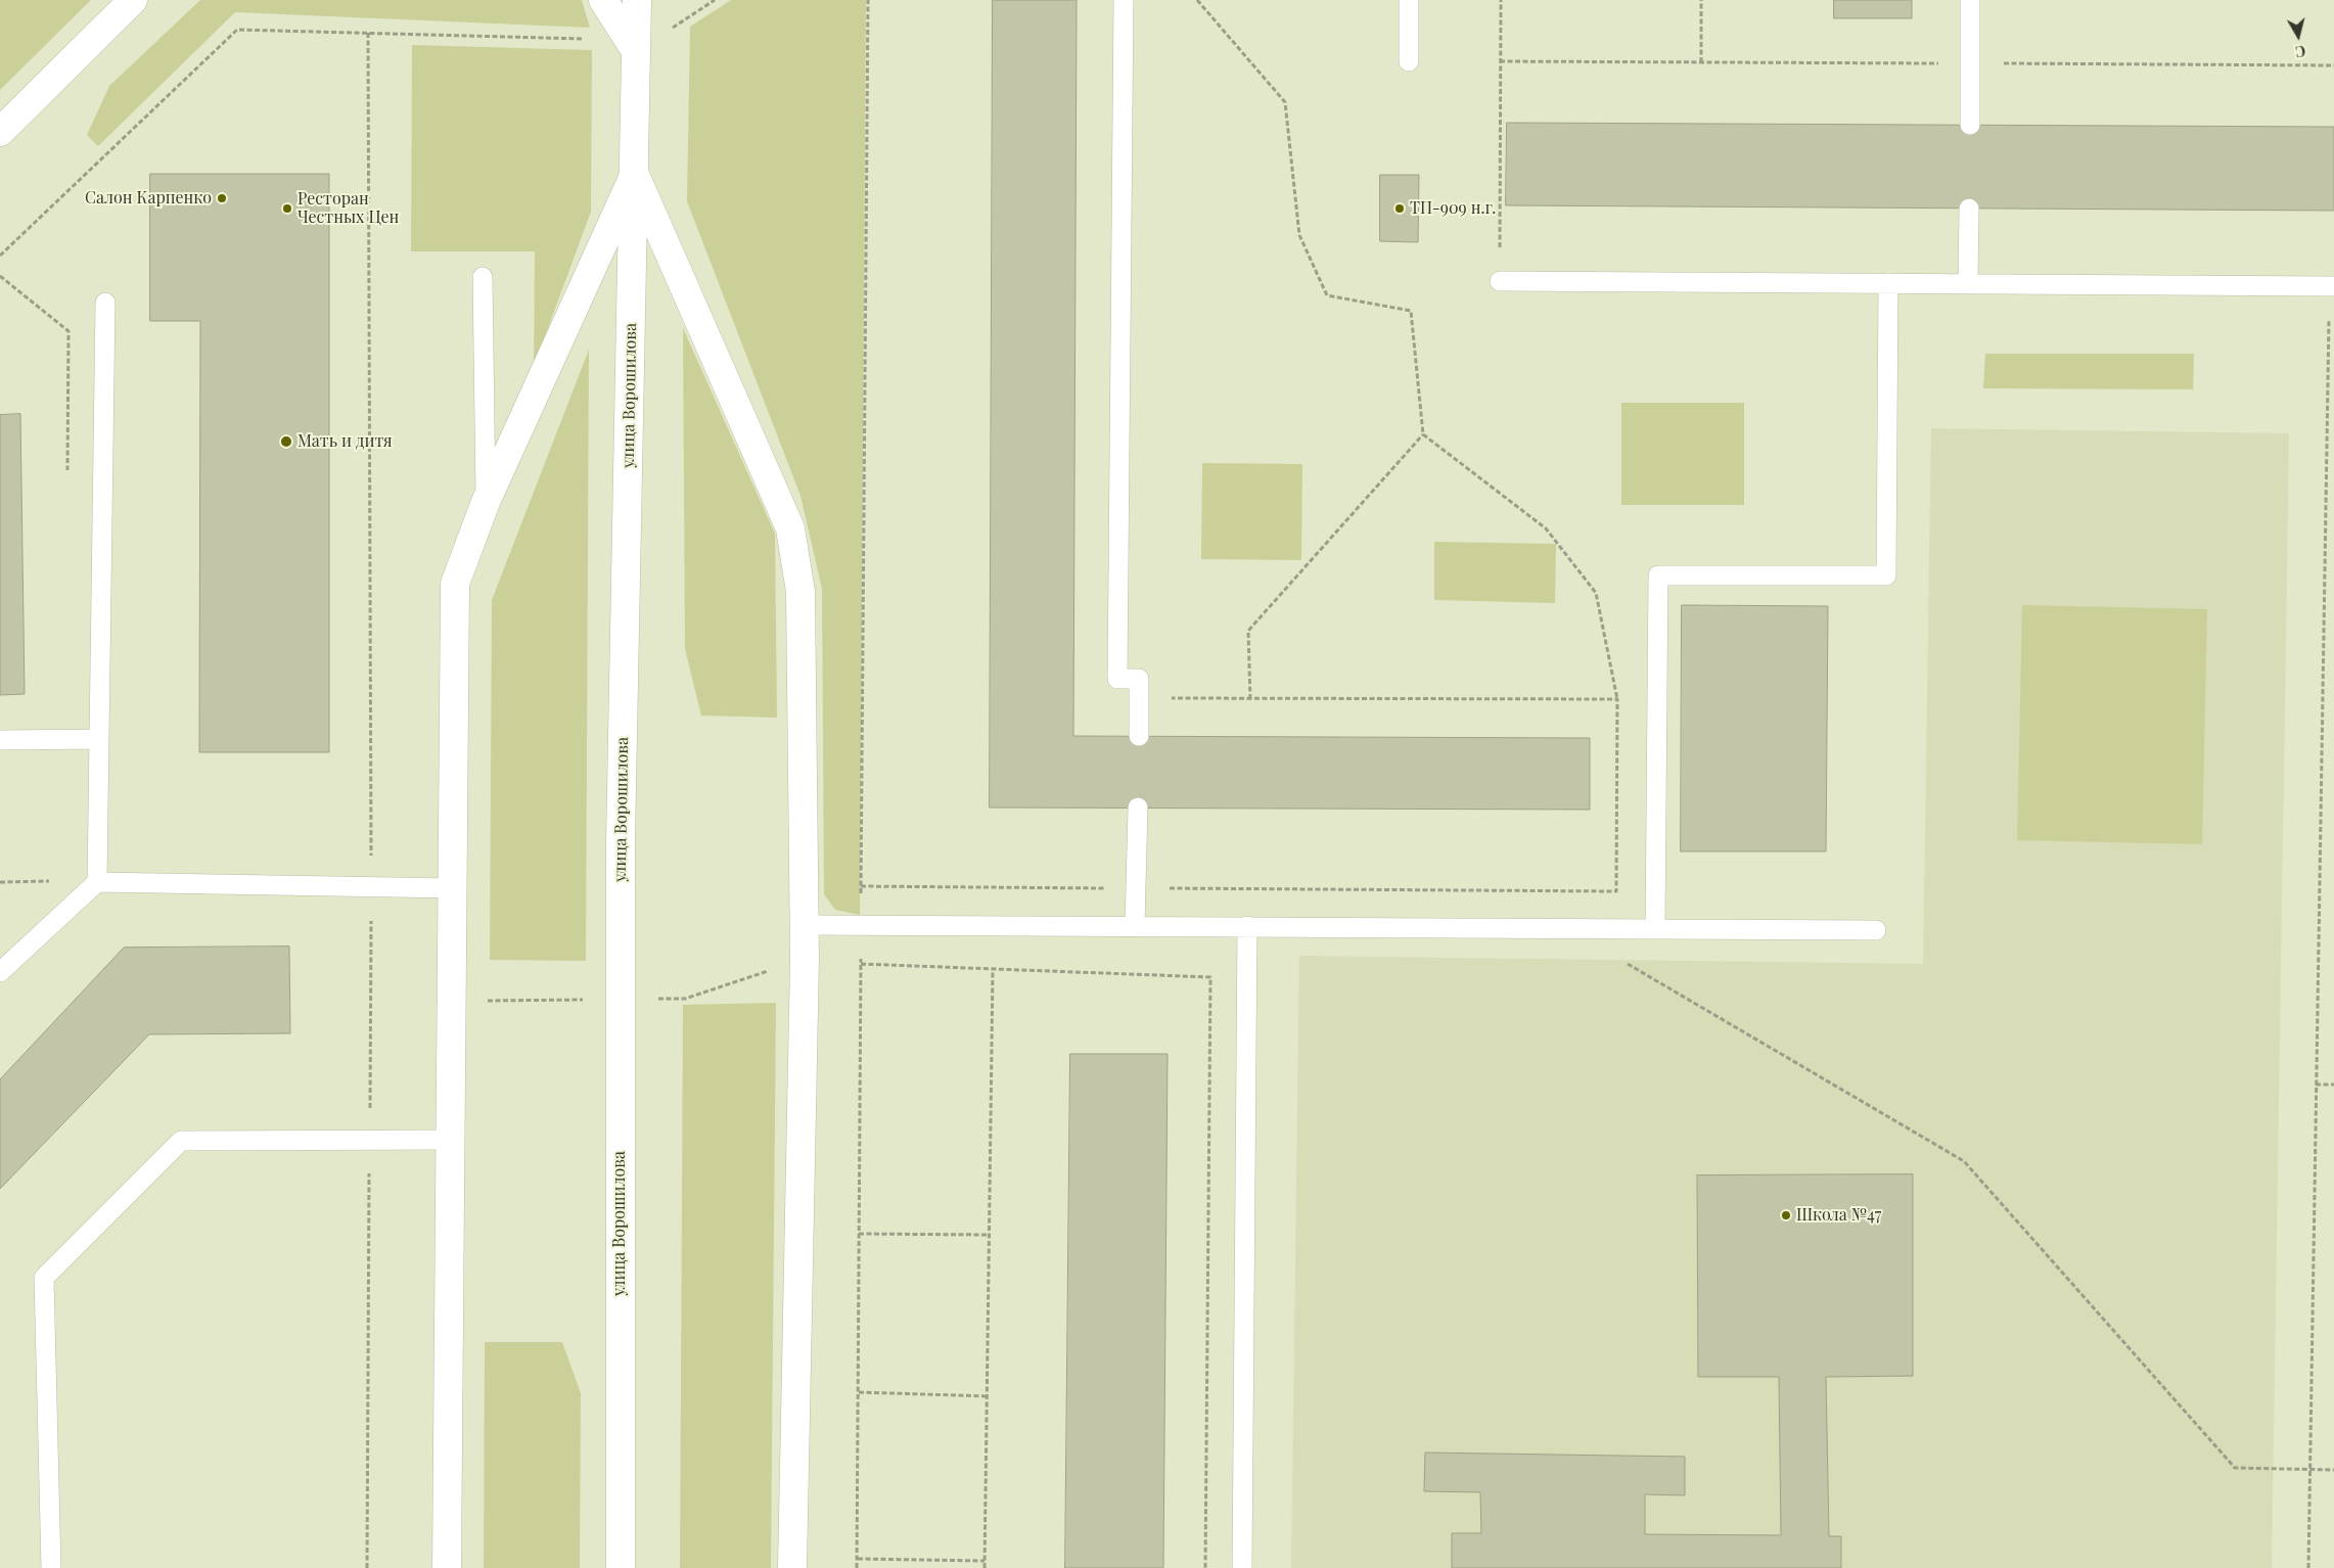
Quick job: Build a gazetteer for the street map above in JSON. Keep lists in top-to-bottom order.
{
  "streets": {
    "street": ["улица Ворошилова"]
  },
  "places": [
    "Салон Карпенко",
    "Ресторан Честных Цен",
    "ТП-909 н.г.",
    "Мать и дитя",
    "Школа №47"
  ],
  "north": "bottom"
}
